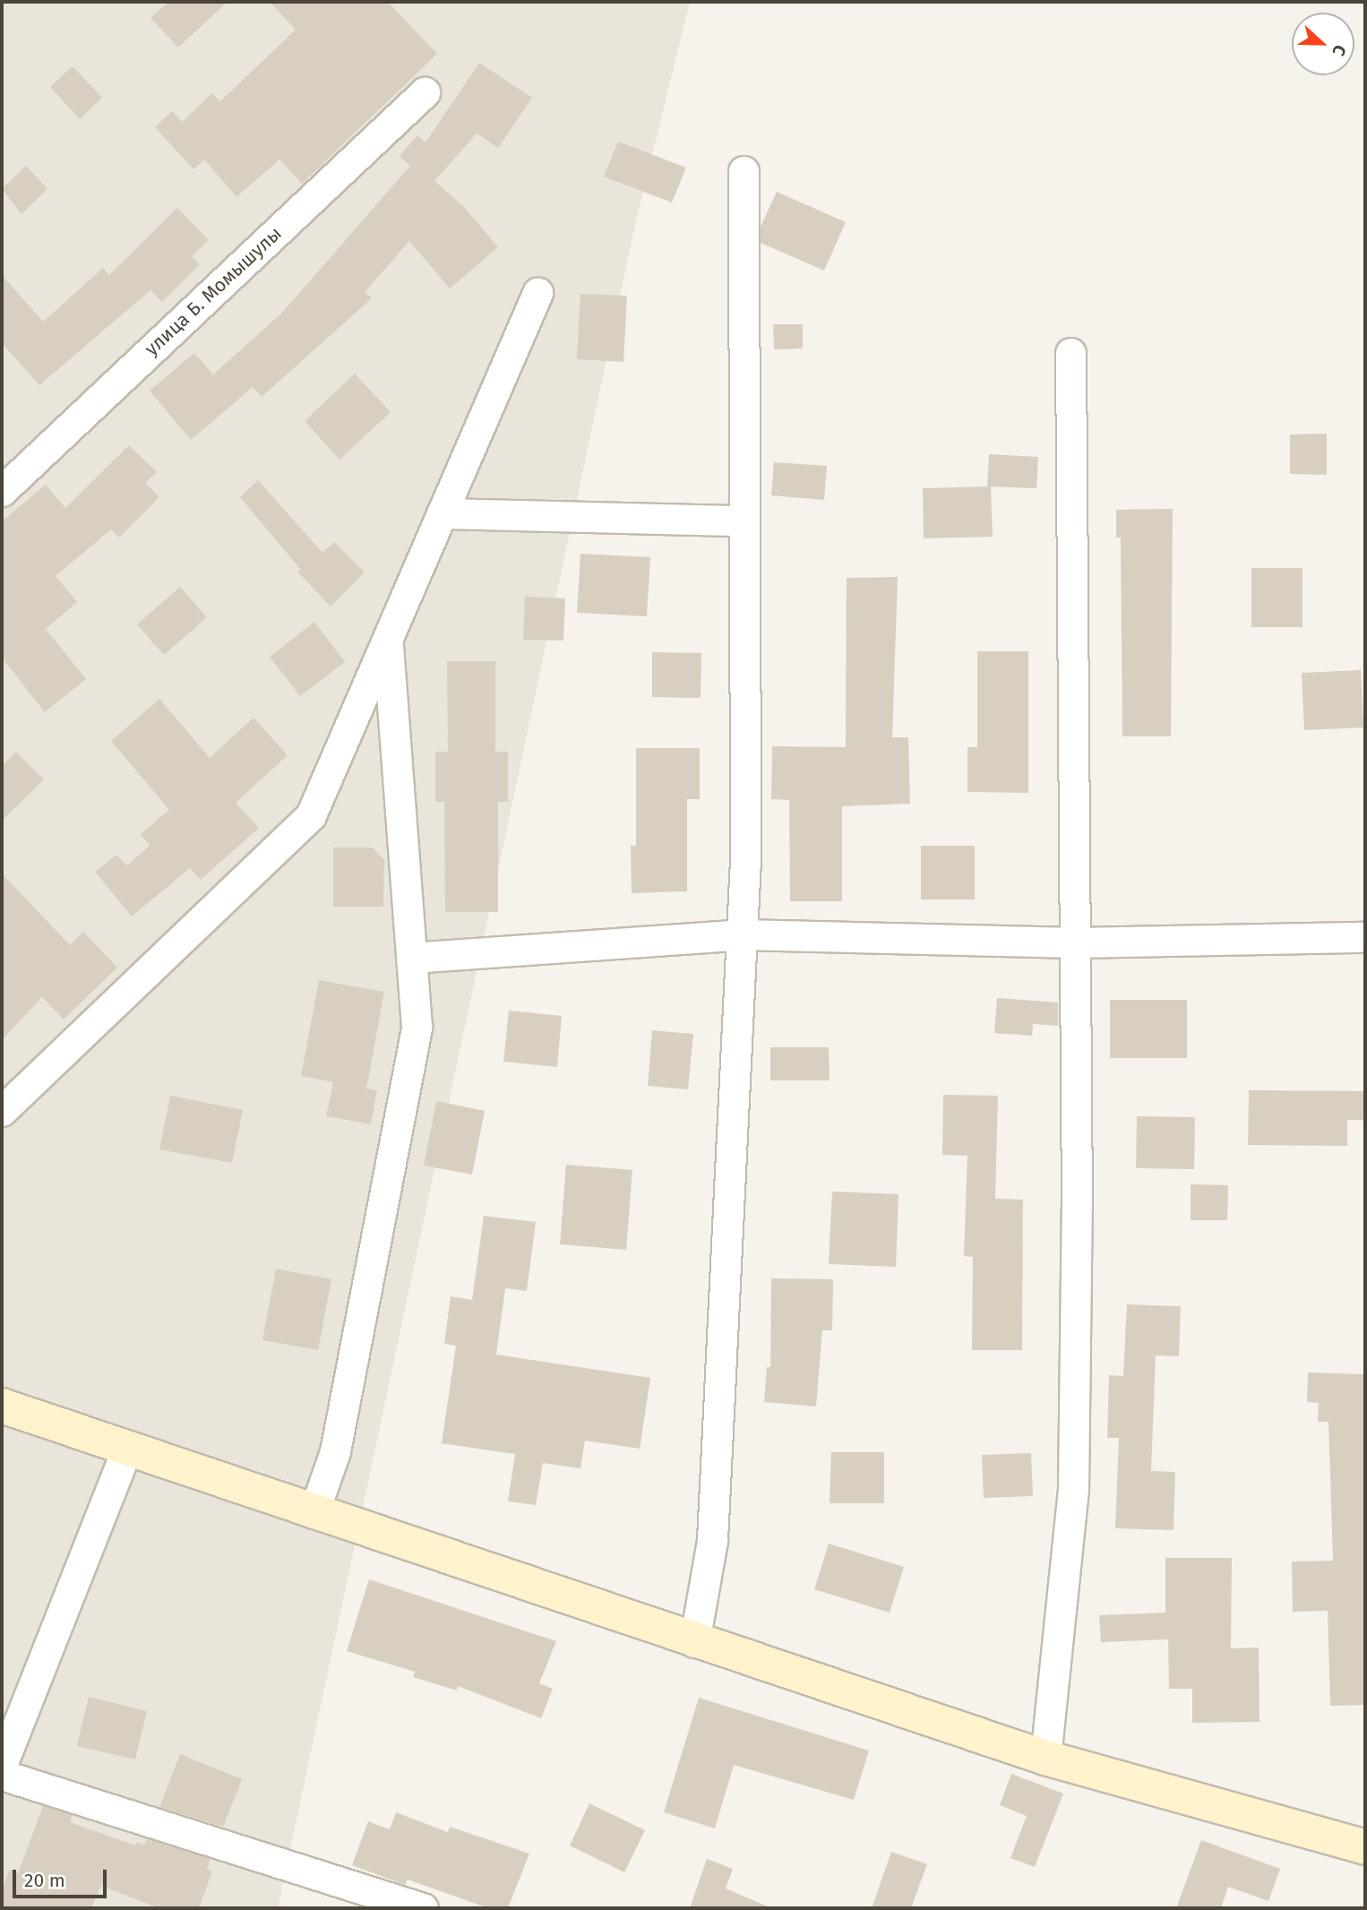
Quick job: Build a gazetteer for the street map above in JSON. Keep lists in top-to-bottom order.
{
  "streets": {
    "street": ["улица Б. Момышулы"]
  },
  "scale_bar": "20 m",
  "north": "right"
}
